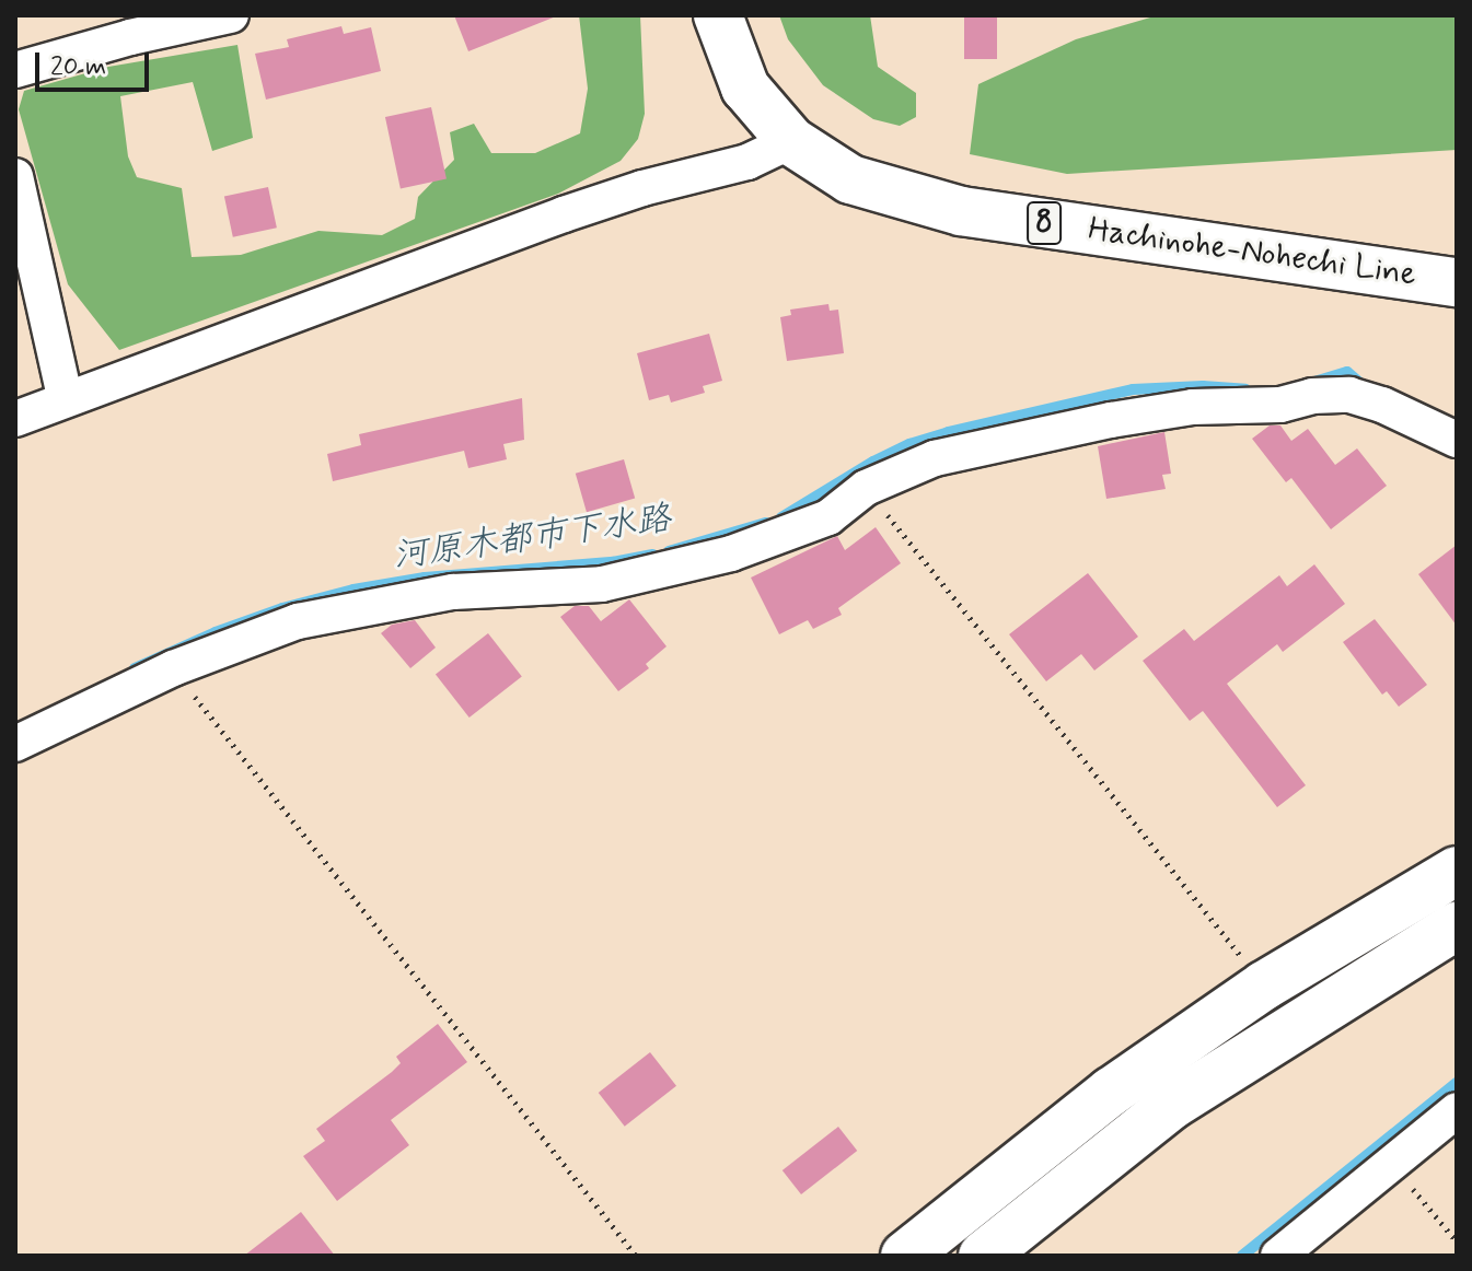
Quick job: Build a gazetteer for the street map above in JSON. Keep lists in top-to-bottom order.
{
  "streets": {
    "street": ["8", "Hachinohe-Nohechi Line"]
  },
  "water": ["河原木都市下水路"],
  "scale_bar": "20 m"
}
